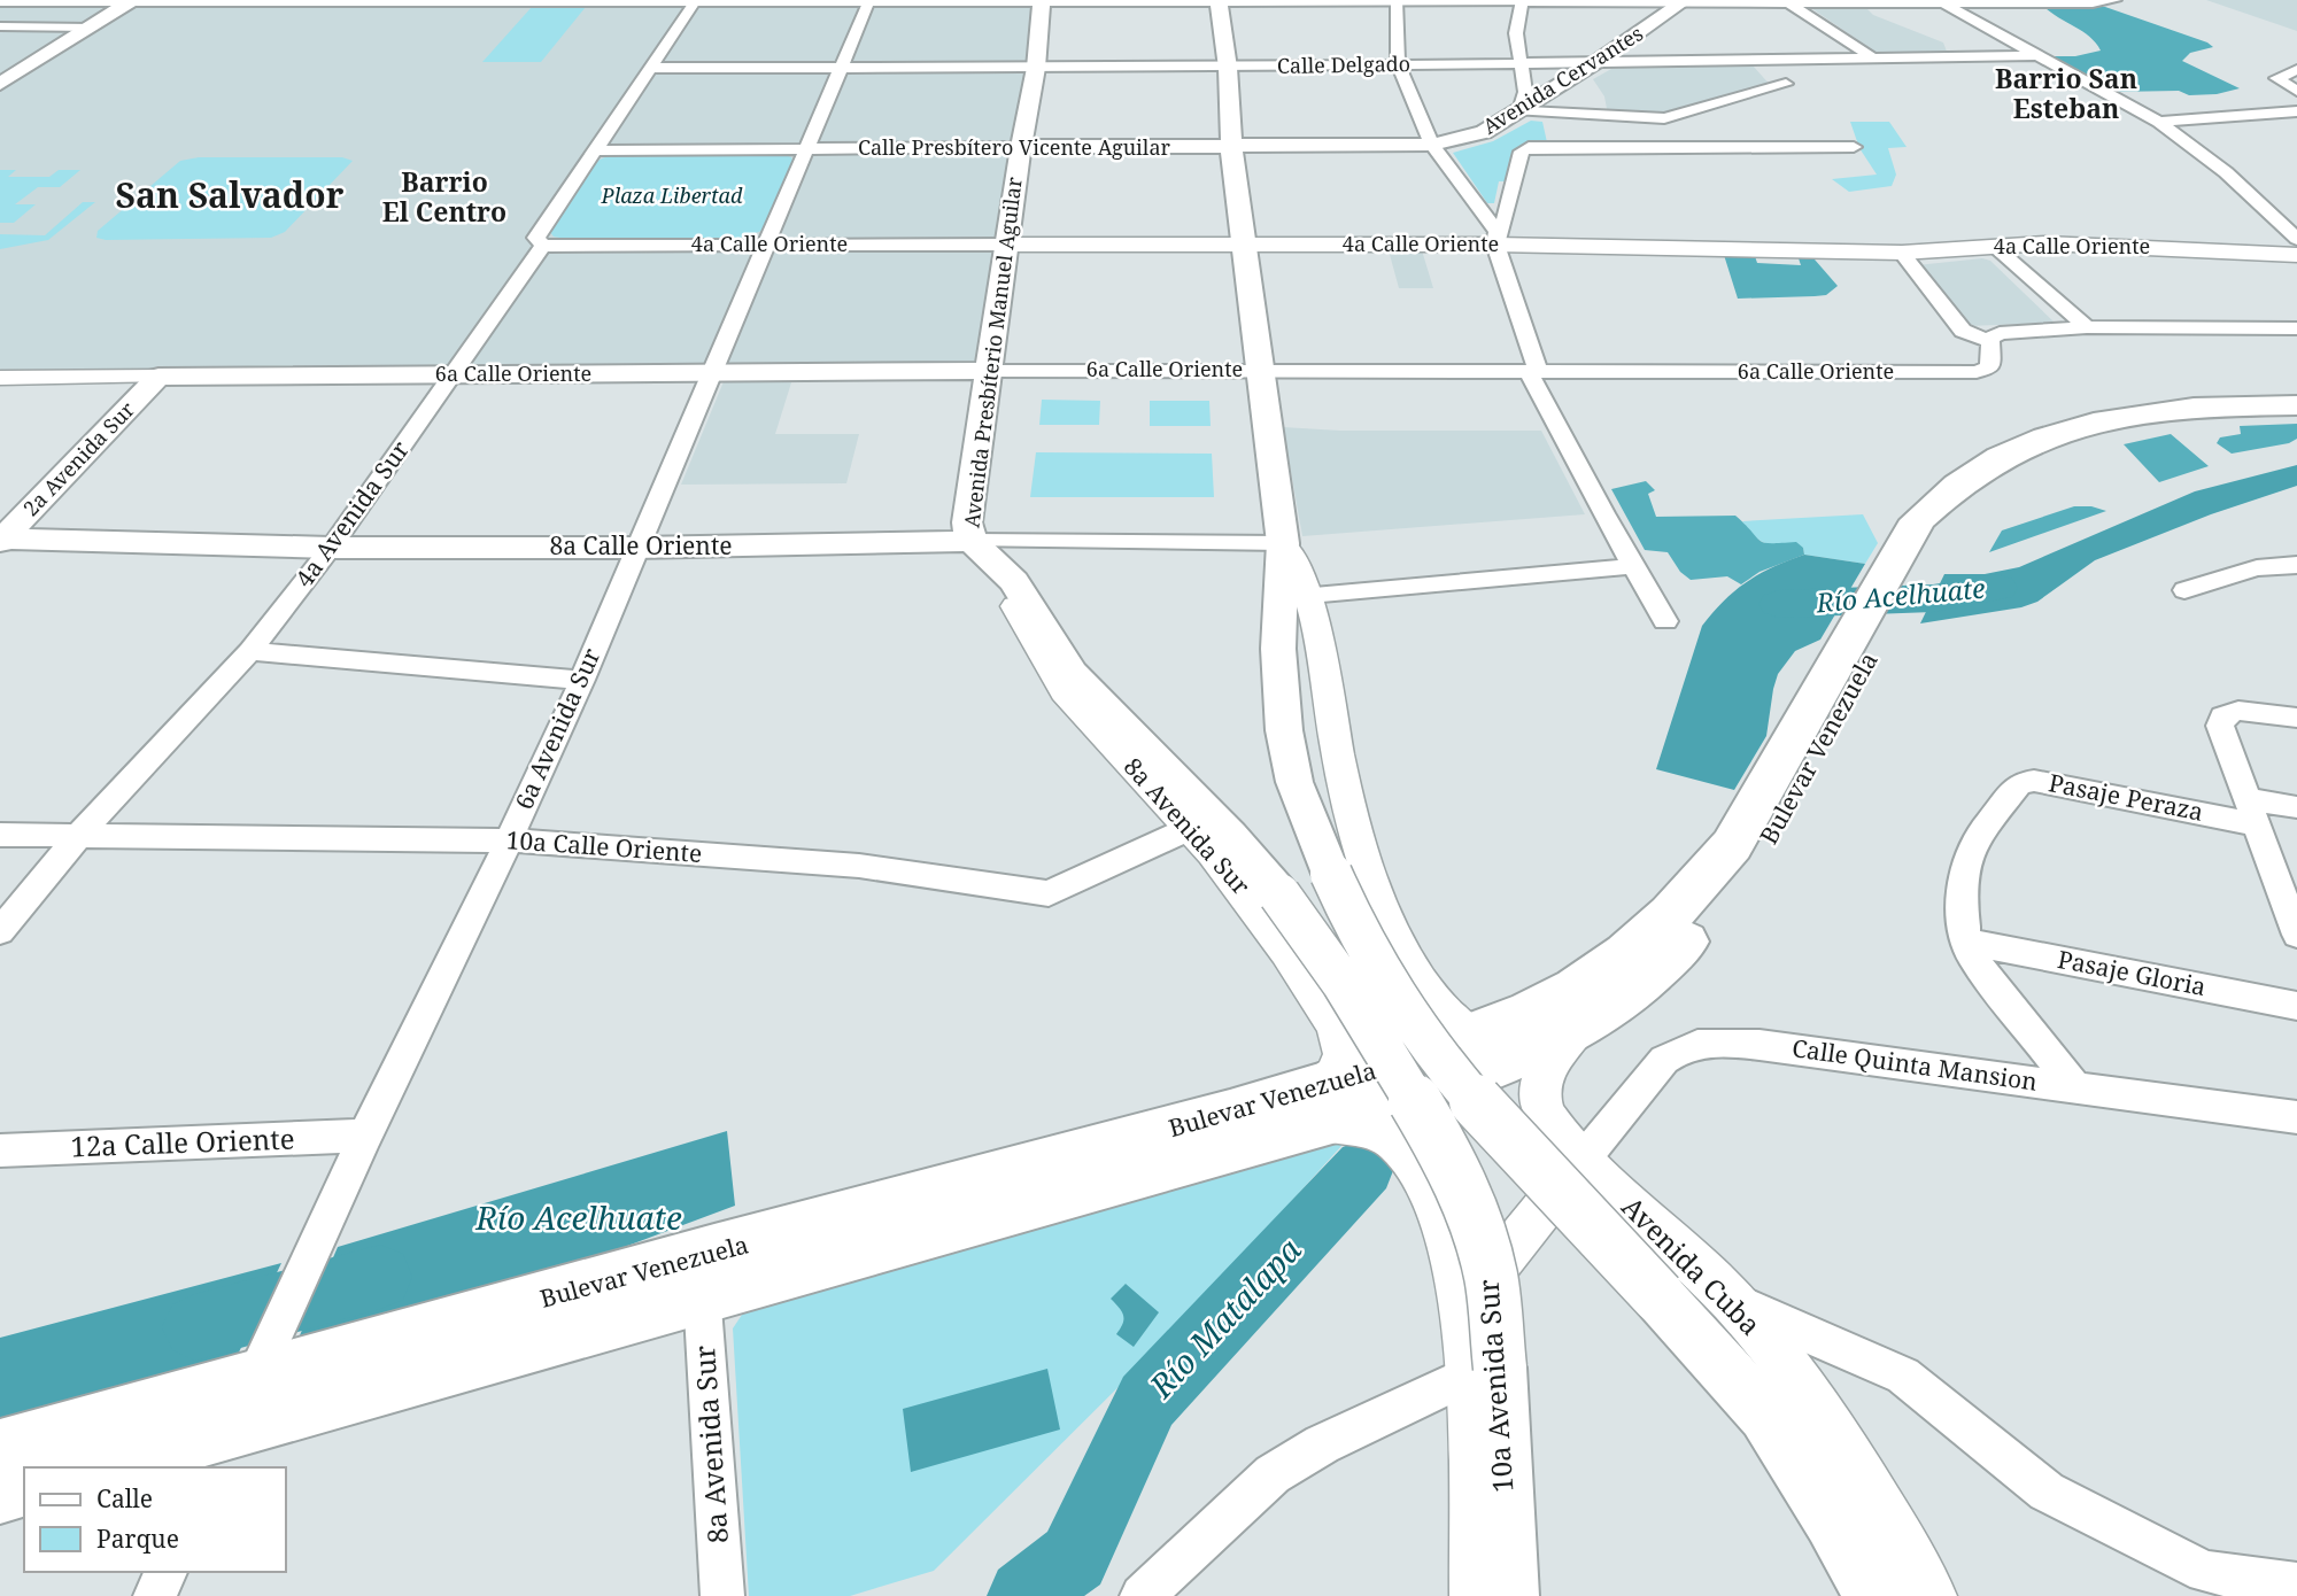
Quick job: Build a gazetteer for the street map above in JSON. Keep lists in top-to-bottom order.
{
  "streets": {
    "highway": ["Bulevar Venezuela"],
    "main road": [
      "Avenida Cervantes",
      "Calle Presbítero Vicente Aguilar",
      "Avenida Presbíterio Manuel Aguilar",
      "6a Calle Oriente",
      "2a Avenida Sur",
      "8a Calle Oriente",
      "Avenida Cuba",
      "10a Avenida Sur"
    ],
    "street": [
      "Calle Delgado",
      "4a Calle Oriente",
      "4a Avenida Sur",
      "6a Avenida Sur",
      "Pasaje Peraza",
      "8a Avenida Sur",
      "10a Calle Oriente",
      "Pasaje Gloria",
      "Calle Quinta Mansion",
      "12a Calle Oriente"
    ]
  },
  "crossings": [
    ["Calle Delgado", "Avenida Cervantes"],
    ["Calle Delgado", "Avenida Presbíterio Manuel Aguilar"],
    ["Calle Delgado", "4a Avenida Sur"],
    ["Calle Delgado", "6a Avenida Sur"],
    ["Calle Delgado", "Avenida Cuba"],
    ["Avenida Cervantes", "Calle Presbítero Vicente Aguilar"],
    ["Calle Presbítero Vicente Aguilar", "Avenida Presbíterio Manuel Aguilar"],
    ["Calle Presbítero Vicente Aguilar", "4a Avenida Sur"],
    ["Calle Presbítero Vicente Aguilar", "6a Avenida Sur"],
    ["Calle Presbítero Vicente Aguilar", "Avenida Cuba"],
    ["4a Calle Oriente", "Avenida Presbíterio Manuel Aguilar"],
    ["4a Calle Oriente", "4a Avenida Sur"],
    ["4a Calle Oriente", "6a Avenida Sur"],
    ["4a Calle Oriente", "Avenida Cuba"],
    ["Avenida Presbíterio Manuel Aguilar", "6a Calle Oriente"],
    ["Avenida Presbíterio Manuel Aguilar", "8a Calle Oriente"],
    ["Avenida Presbíterio Manuel Aguilar", "8a Avenida Sur"],
    ["Avenida Presbíterio Manuel Aguilar", "10a Avenida Sur"],
    ["6a Calle Oriente", "2a Avenida Sur"],
    ["6a Calle Oriente", "4a Avenida Sur"],
    ["6a Calle Oriente", "6a Avenida Sur"],
    ["6a Calle Oriente", "Avenida Cuba"],
    ["2a Avenida Sur", "8a Calle Oriente"],
    ["4a Avenida Sur", "8a Calle Oriente"],
    ["4a Avenida Sur", "10a Calle Oriente"],
    ["8a Calle Oriente", "6a Avenida Sur"],
    ["8a Calle Oriente", "8a Avenida Sur"],
    ["8a Calle Oriente", "Avenida Cuba"],
    ["8a Calle Oriente", "10a Avenida Sur"],
    ["6a Avenida Sur", "Bulevar Venezuela"],
    ["6a Avenida Sur", "10a Calle Oriente"],
    ["6a Avenida Sur", "12a Calle Oriente"],
    ["Bulevar Venezuela", "8a Avenida Sur"],
    ["Bulevar Venezuela", "Avenida Cuba"],
    ["Bulevar Venezuela", "10a Avenida Sur"],
    ["Pasaje Peraza", "Pasaje Gloria"],
    ["Pasaje Peraza", "Calle Quinta Mansion"],
    ["8a Avenida Sur", "10a Calle Oriente"],
    ["8a Avenida Sur", "10a Avenida Sur"],
    ["Calle Quinta Mansion", "Avenida Cuba"]
  ],
  "districts": ["Barrio San Esteban", "Barrio El Centro", "San Salvador"],
  "water": ["Río Acelhuate", "Río Matalapa"],
  "parks": ["Plaza Libertad"],
  "legend": ["Calle", "Parque"]
}
